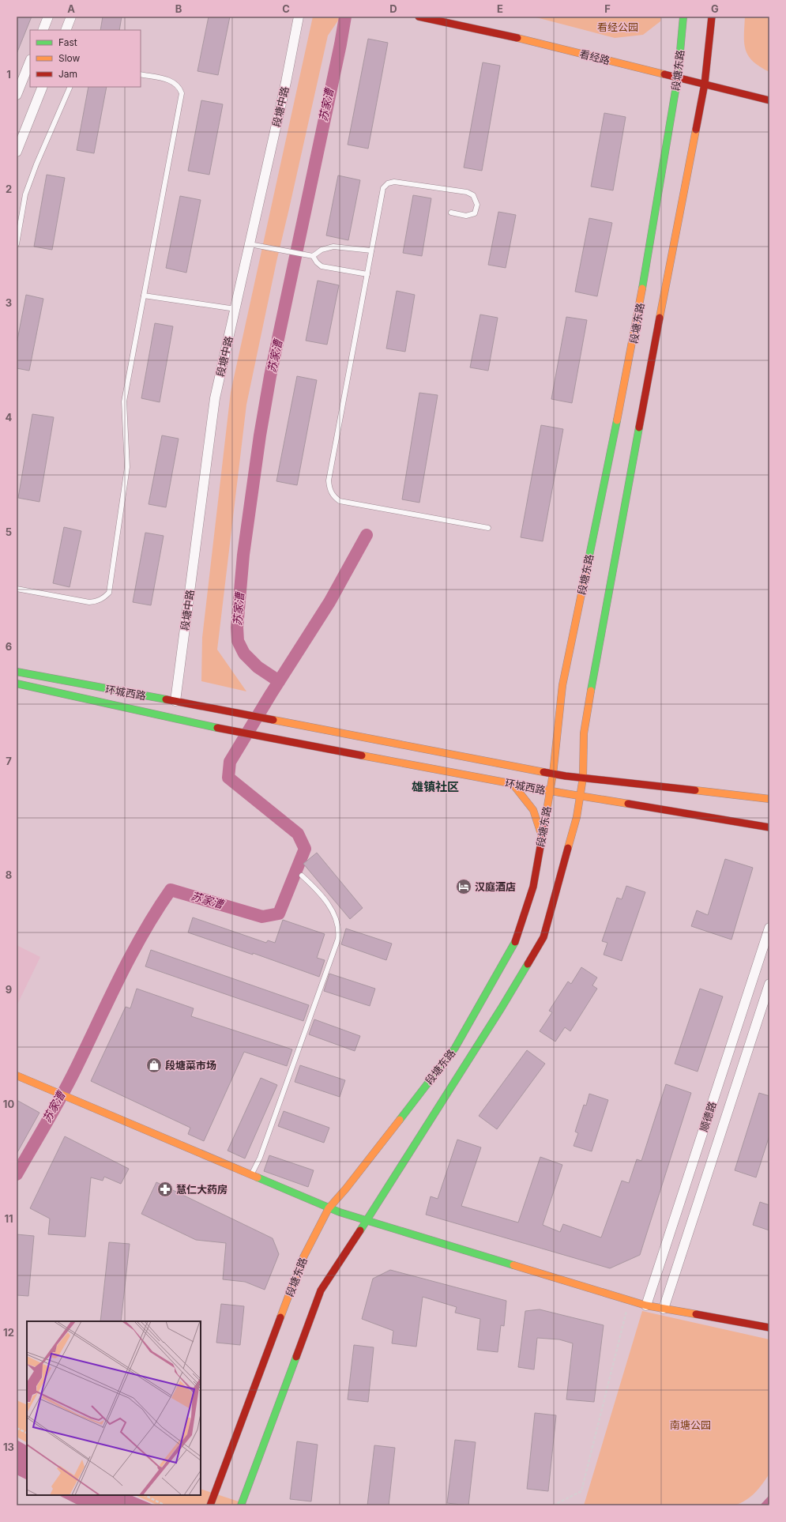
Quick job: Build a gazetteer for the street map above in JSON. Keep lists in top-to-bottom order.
{
  "streets": {
    "main road": ["看经路", "段塘东路", "环城西路"],
    "street": ["段塘中路", "顺德路"]
  },
  "crossings": [
    ["看经路", "段塘东路"],
    ["段塘东路", "环城西路"],
    ["段塘中路", "环城西路"]
  ],
  "districts": ["雄镇社区"],
  "water": ["苏家漕"],
  "parks": ["看经公园", "南塘公园"],
  "places": {
    "hotel": ["汉庭酒店"],
    "shop": ["段塘菜市场"],
    "pharmacy": ["慧仁大药房"]
  },
  "legend": ["Fast", "Slow", "Jam"],
  "grid": {
    "columns": [
      "A",
      "B",
      "C",
      "D",
      "E",
      "F",
      "G"
    ],
    "rows": [
      "1",
      "2",
      "3",
      "4",
      "5",
      "6",
      "7",
      "8",
      "9",
      "10",
      "11",
      "12",
      "13"
    ]
  }
}
